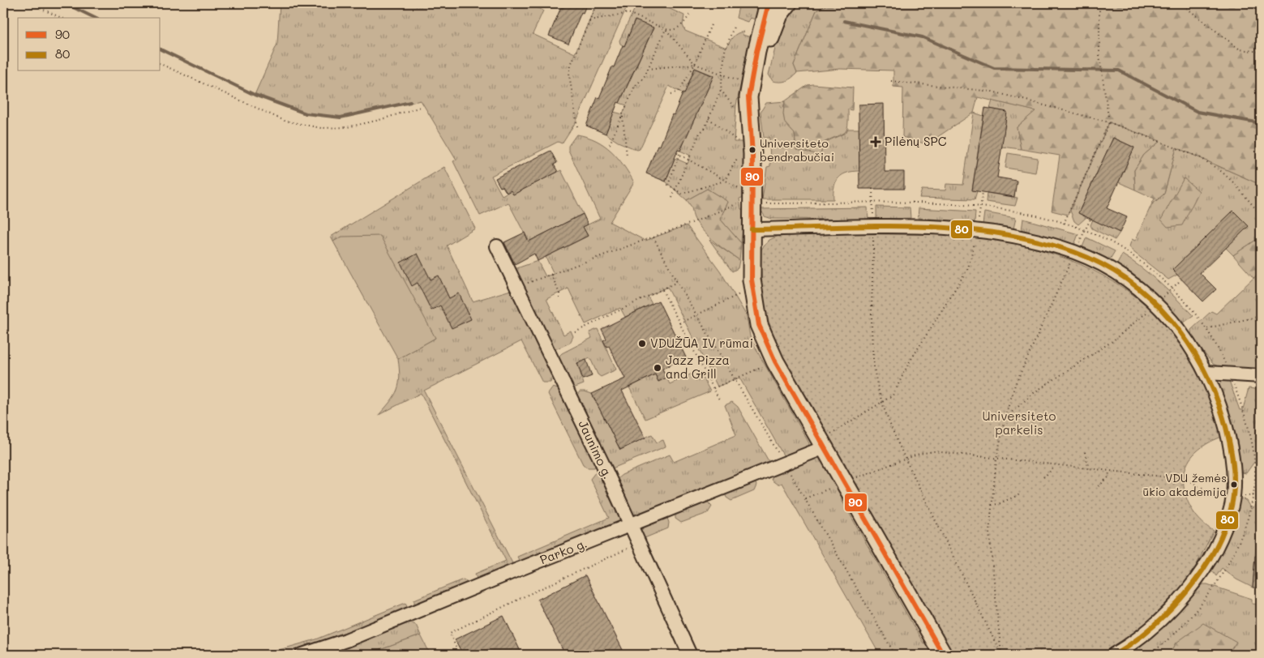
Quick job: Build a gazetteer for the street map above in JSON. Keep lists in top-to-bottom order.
{
  "streets": {
    "street": ["Jaunimo g.", "Parko g."]
  },
  "crossings": [
    ["Jaunimo g.", "Parko g."]
  ],
  "parks": ["Universiteto parkelis"],
  "places": {
    "health": ["Pilėnų SPC"],
    "other": [
      "Universiteto bendrabučiai",
      "VDUŽŪA IV rūmai",
      "Jazz Pizza and Grill",
      "VDU žemės ūkio akademija"
    ]
  },
  "lines": ["transit line 90", "transit line 80"],
  "legend": ["90", "80"]
}
